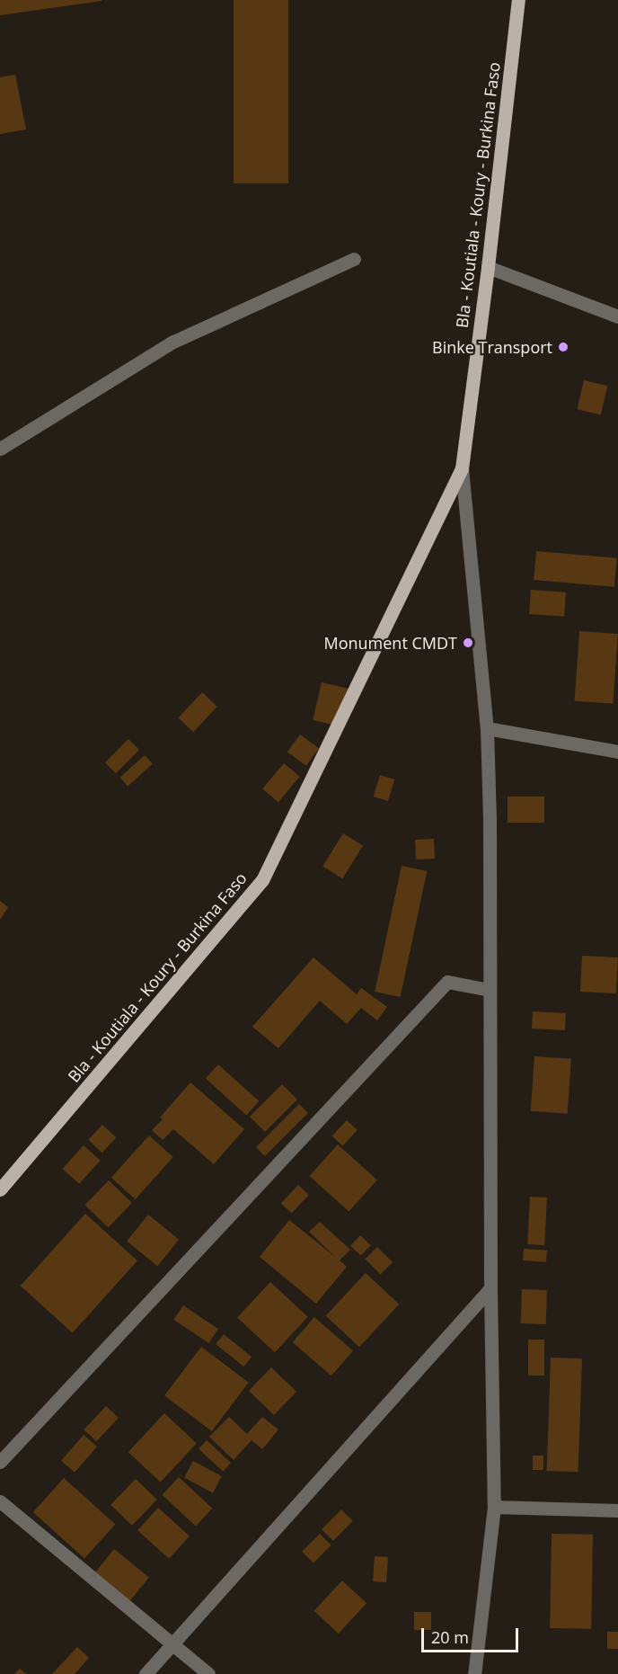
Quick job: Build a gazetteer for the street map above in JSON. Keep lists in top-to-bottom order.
{
  "streets": {
    "main road": ["Bla - Koutiala - Koury - Burkina Faso"]
  },
  "places": ["Binke Transport", "Monument CMDT"],
  "scale_bar": "20 m"
}
